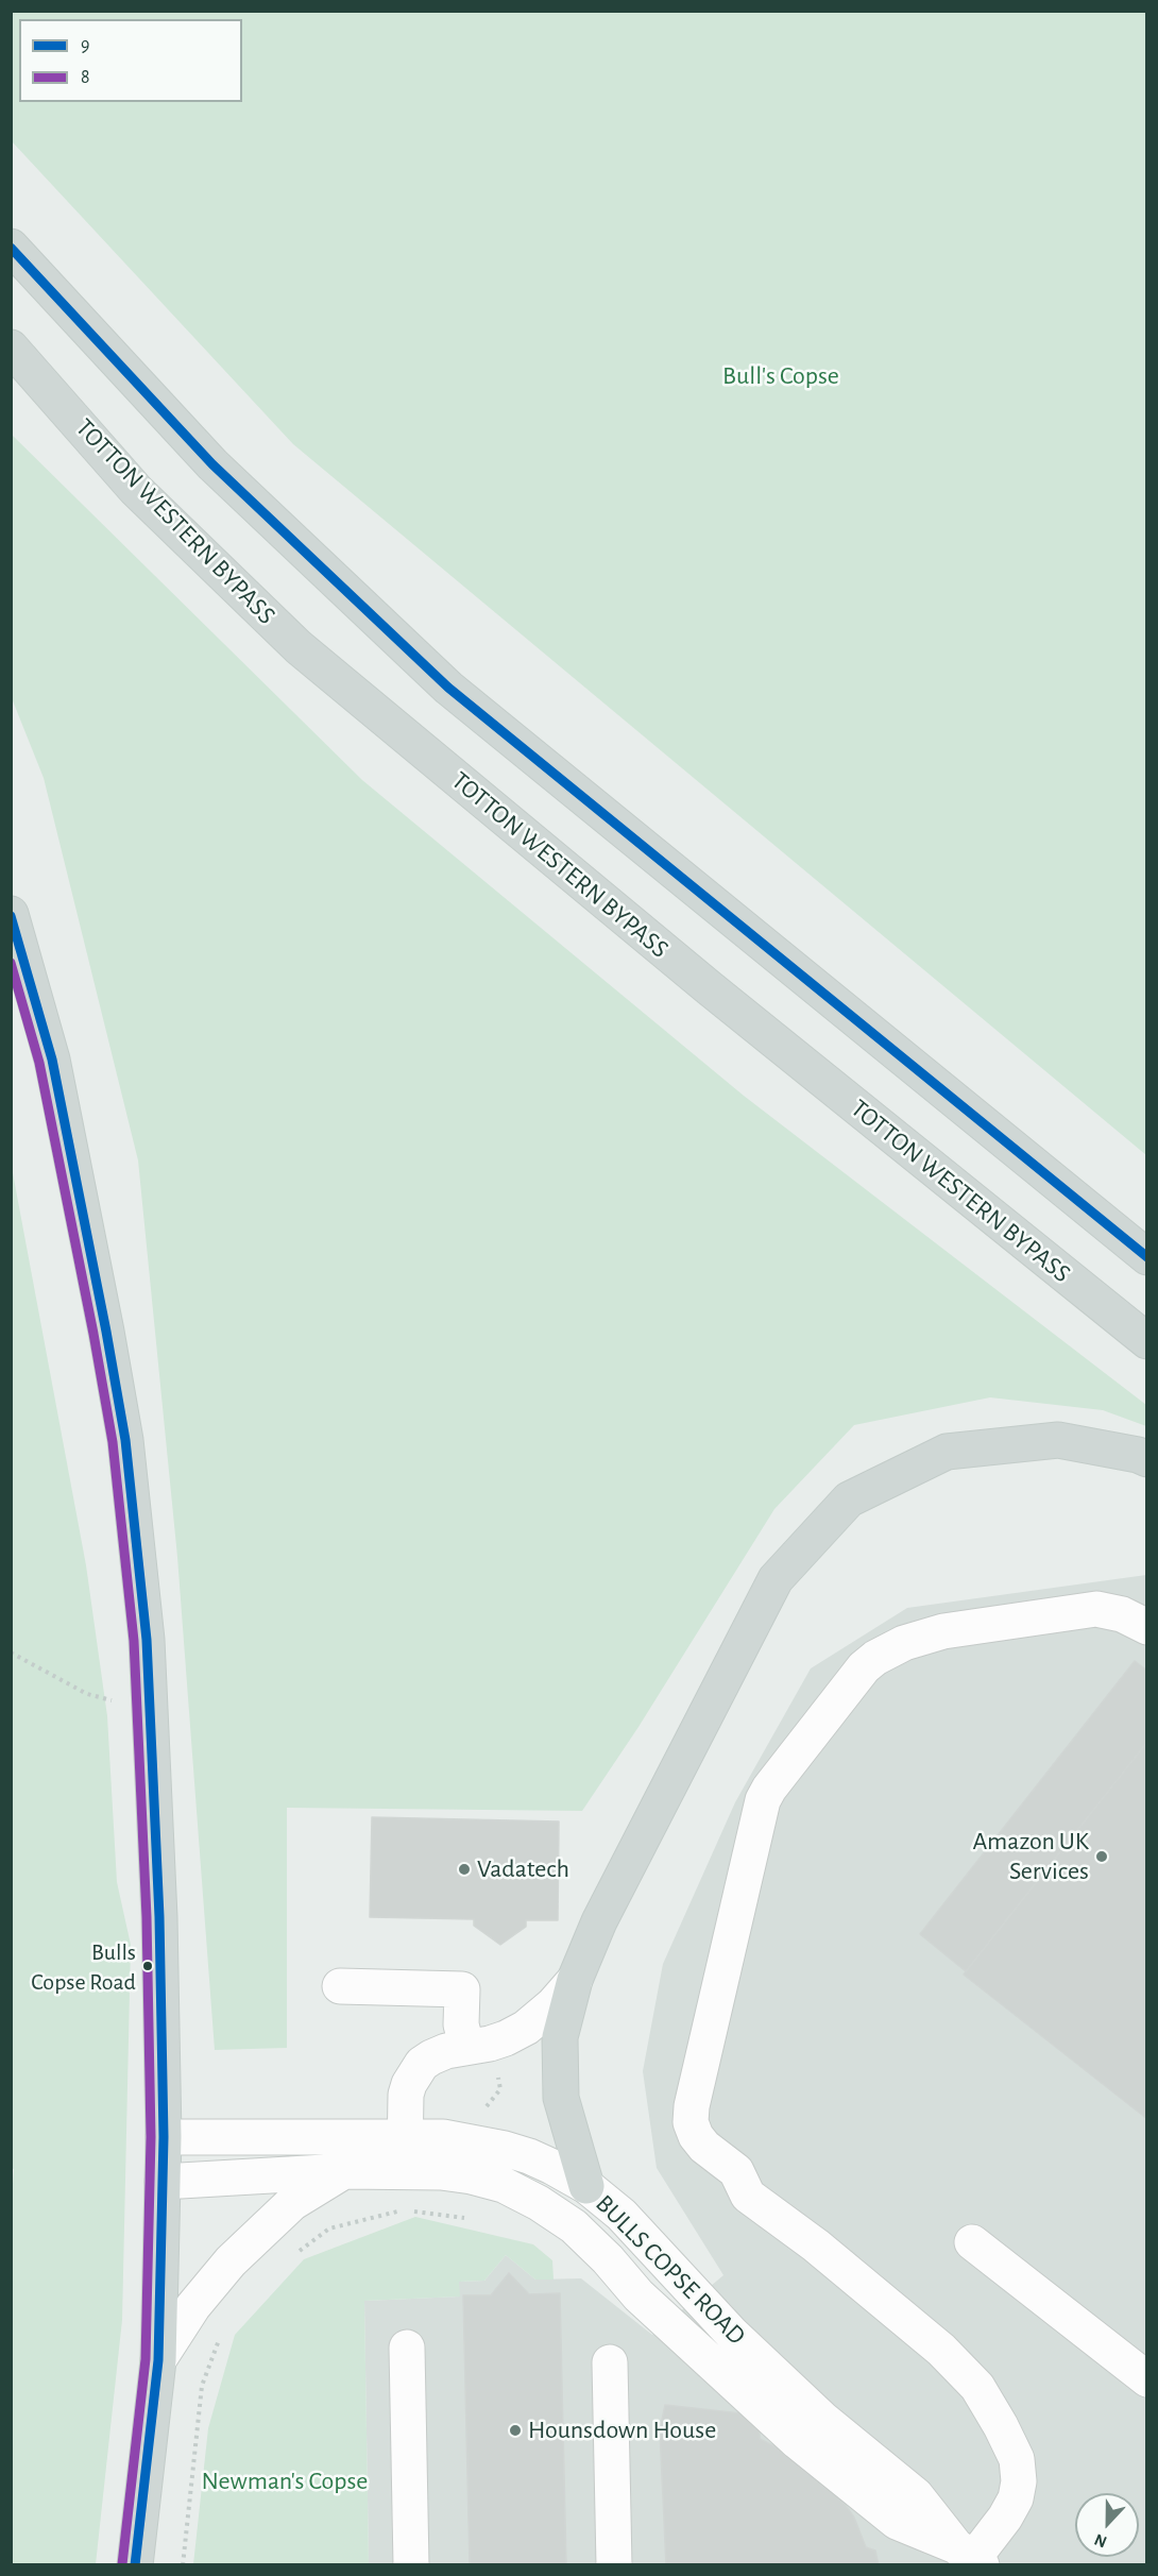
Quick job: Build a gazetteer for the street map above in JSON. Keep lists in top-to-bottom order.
{
  "streets": {
    "main road": ["TOTTON WESTERN BYPASS"],
    "street": ["BULLS COPSE ROAD"]
  },
  "parks": ["Bull's Copse", "Newman's Copse"],
  "places": [
    "Amazon UK Services",
    "Vadatech",
    "Bulls Copse Road",
    "Hounsdown House"
  ],
  "lines": ["transit line 9", "transit line 8"],
  "legend": ["9", "8"],
  "north": "bottom"
}
